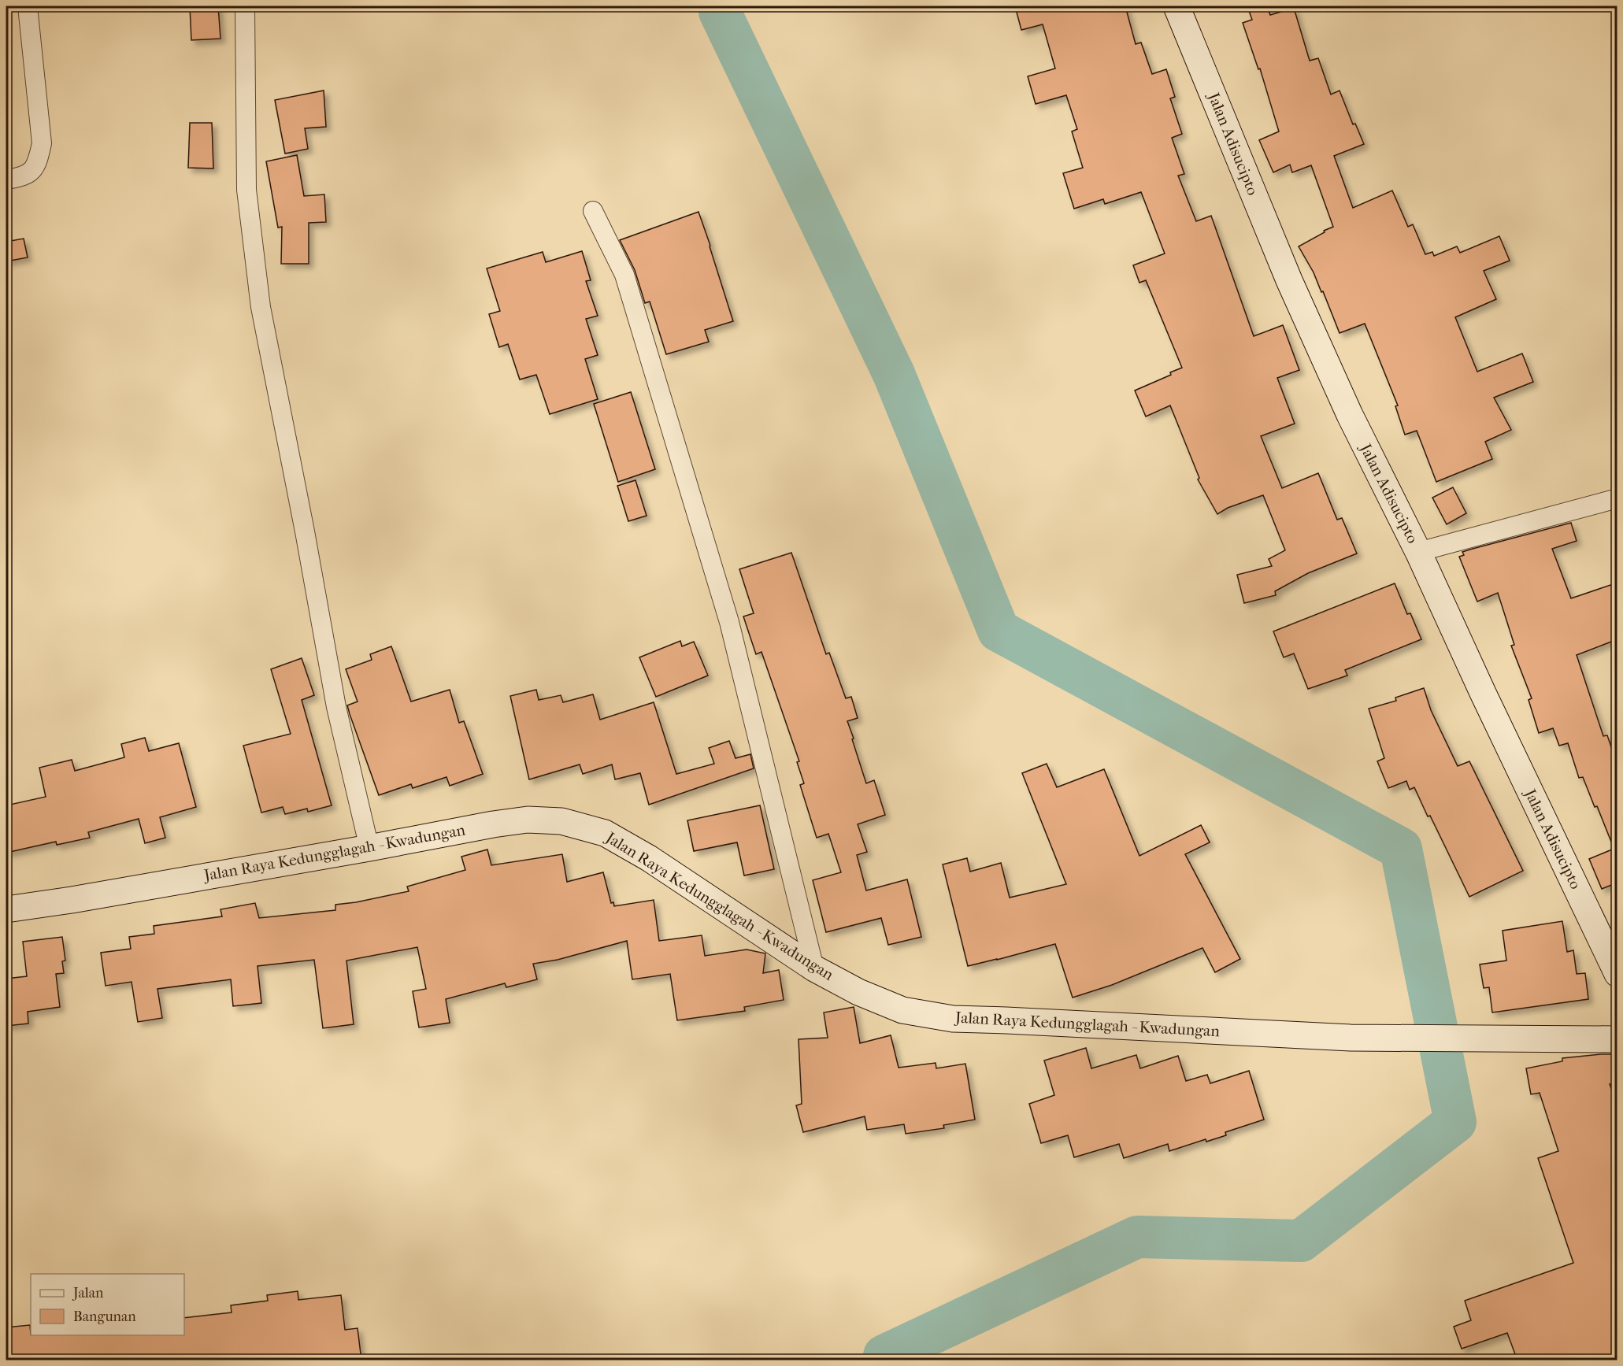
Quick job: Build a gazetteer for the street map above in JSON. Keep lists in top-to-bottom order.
{
  "streets": {
    "main road": ["Jalan Adisucipto", "Jalan Raya Kedungglagah - Kwadungan"]
  },
  "legend": ["Jalan", "Bangunan"]
}
